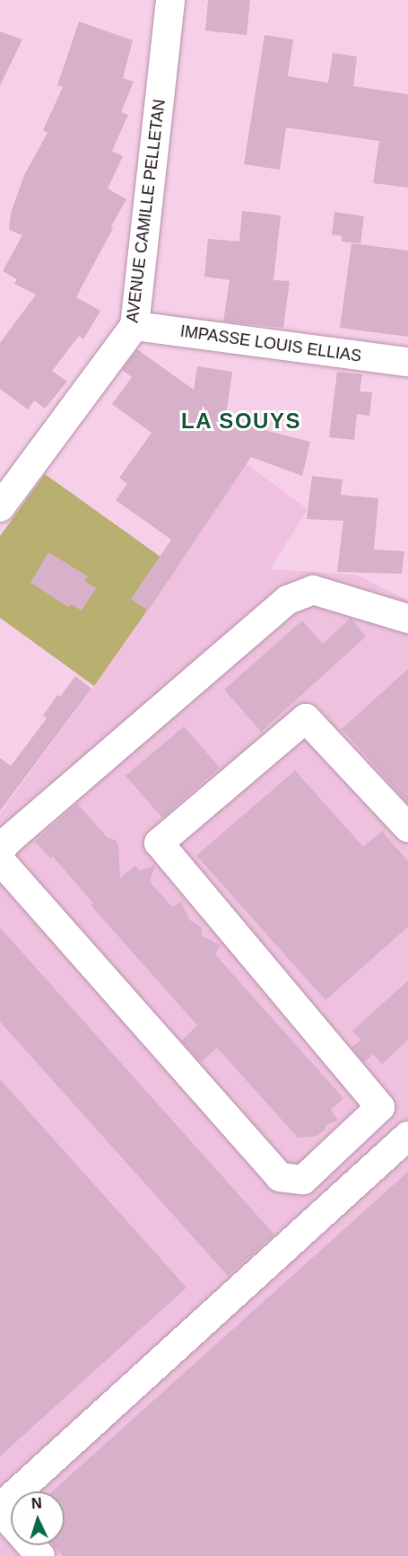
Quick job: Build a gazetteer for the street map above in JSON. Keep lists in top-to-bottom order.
{
  "streets": {
    "street": ["AVENUE CAMILLE PELLETAN", "IMPASSE LOUIS ELLIAS"]
  },
  "crossings": [
    ["AVENUE CAMILLE PELLETAN", "IMPASSE LOUIS ELLIAS"]
  ],
  "districts": ["LA SOUYS"],
  "north": "top"
}
